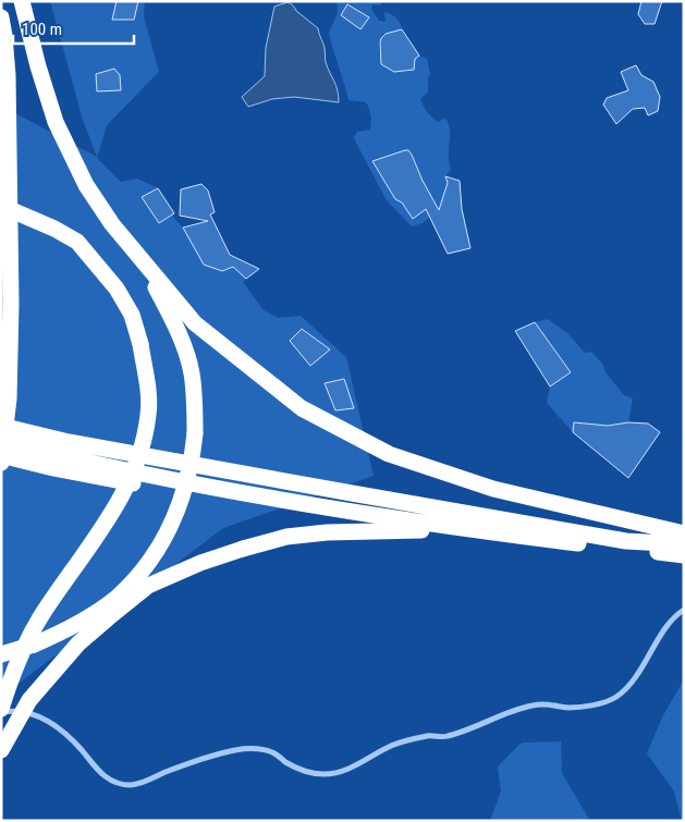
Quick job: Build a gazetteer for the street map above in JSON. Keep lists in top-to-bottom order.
{
  "scale_bar": "100 m"
}
